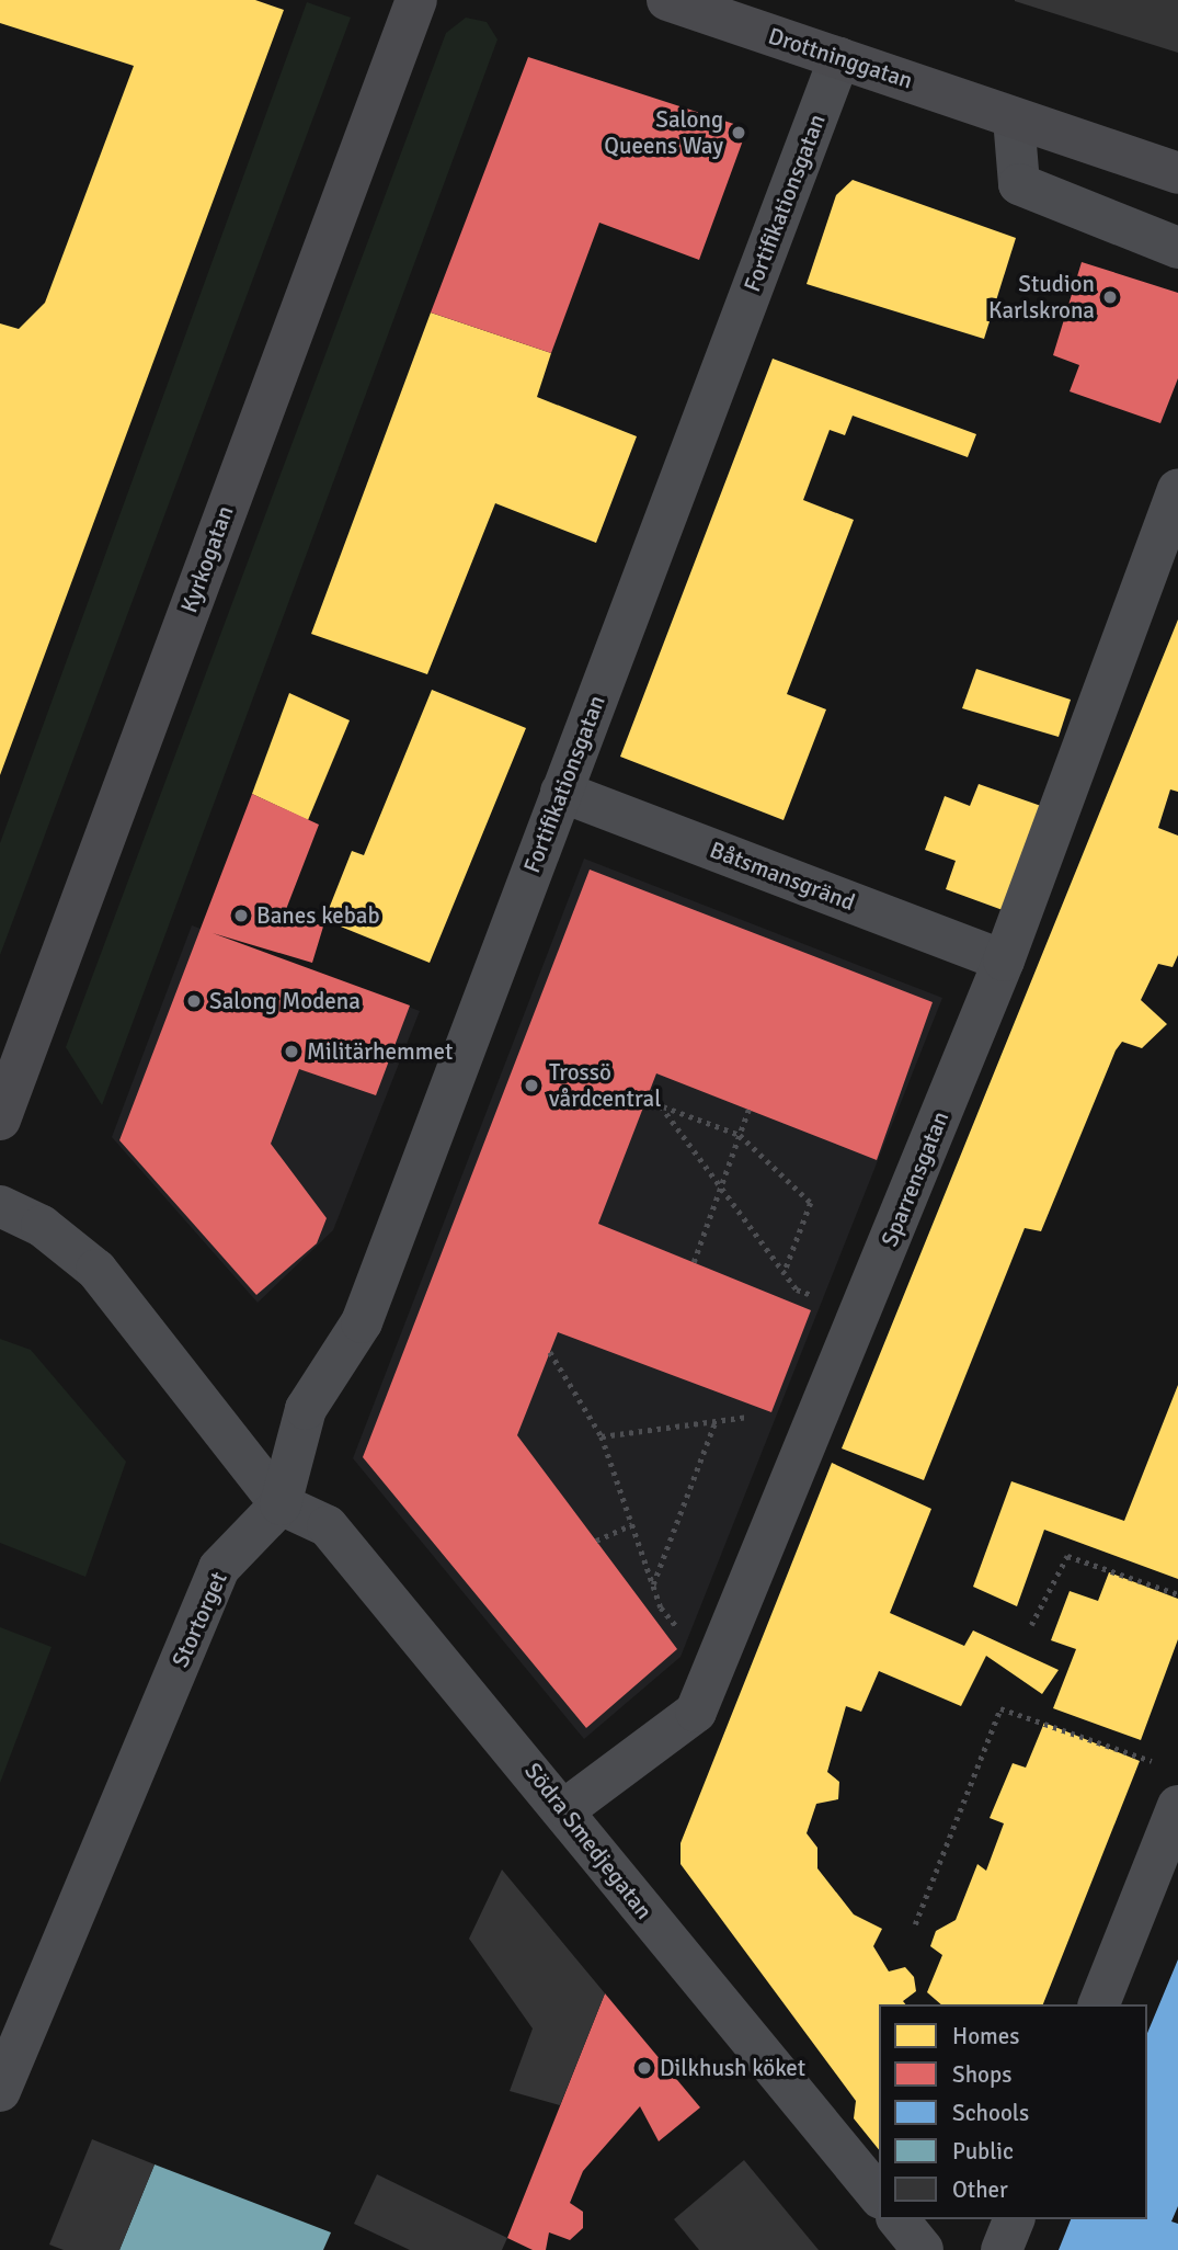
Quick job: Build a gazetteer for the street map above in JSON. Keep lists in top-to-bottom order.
{
  "streets": {
    "street": [
      "Drottninggatan",
      "Fortifikationsgatan",
      "Kyrkogatan",
      "Båtsmansgränd",
      "Sparrensgatan",
      "Stortorget",
      "Södra Smedjegatan"
    ]
  },
  "crossings": [
    ["Drottninggatan", "Fortifikationsgatan"],
    ["Fortifikationsgatan", "Båtsmansgränd"],
    ["Fortifikationsgatan", "Stortorget"],
    ["Fortifikationsgatan", "Södra Smedjegatan"],
    ["Båtsmansgränd", "Sparrensgatan"],
    ["Sparrensgatan", "Södra Smedjegatan"],
    ["Stortorget", "Södra Smedjegatan"]
  ],
  "places": [
    "Salong Queens Way",
    "Studion Karlskrona",
    "Banes kebab",
    "Salong Modena",
    "Militärhemmet",
    "Trossö vårdcentral",
    "Dilkhush köket"
  ],
  "legend": [
    "Homes",
    "Shops",
    "Schools",
    "Public",
    "Other"
  ]
}
